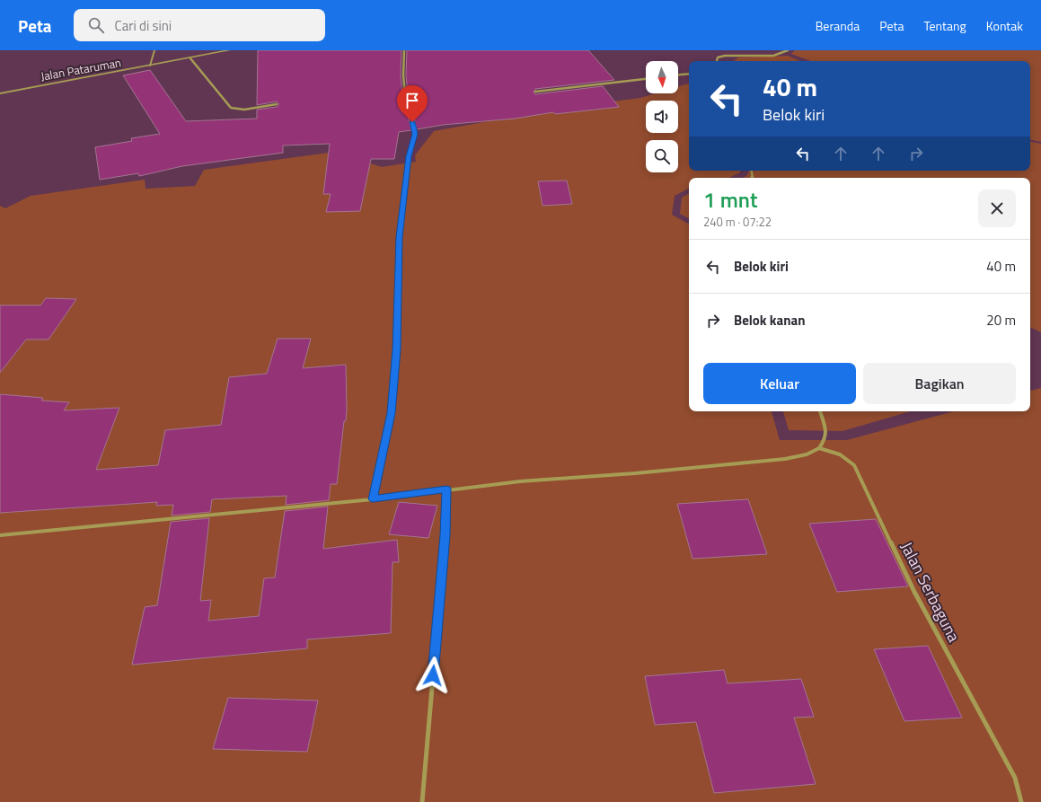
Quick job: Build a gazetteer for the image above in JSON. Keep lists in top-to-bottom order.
{
  "streets": {
    "street": ["Jalan Pataruman", "Jalan Serbaguna"]
  },
  "north": "bottom",
  "page": {
    "header": "Peta",
    "search": "Cari di sini",
    "nav": [
      "Beranda",
      "Peta",
      "Tentang",
      "Kontak"
    ],
    "turn": ["40 m", "Belok kiri"],
    "heading": ["1 mnt", "240 m · 07:22"],
    "list": [
      {
        "name": "Belok kiri",
        "value": "40 m"
      },
      {
        "name": "Belok kanan",
        "value": "20 m"
      }
    ],
    "buttons": ["Keluar", "Bagikan"]
  }
}
